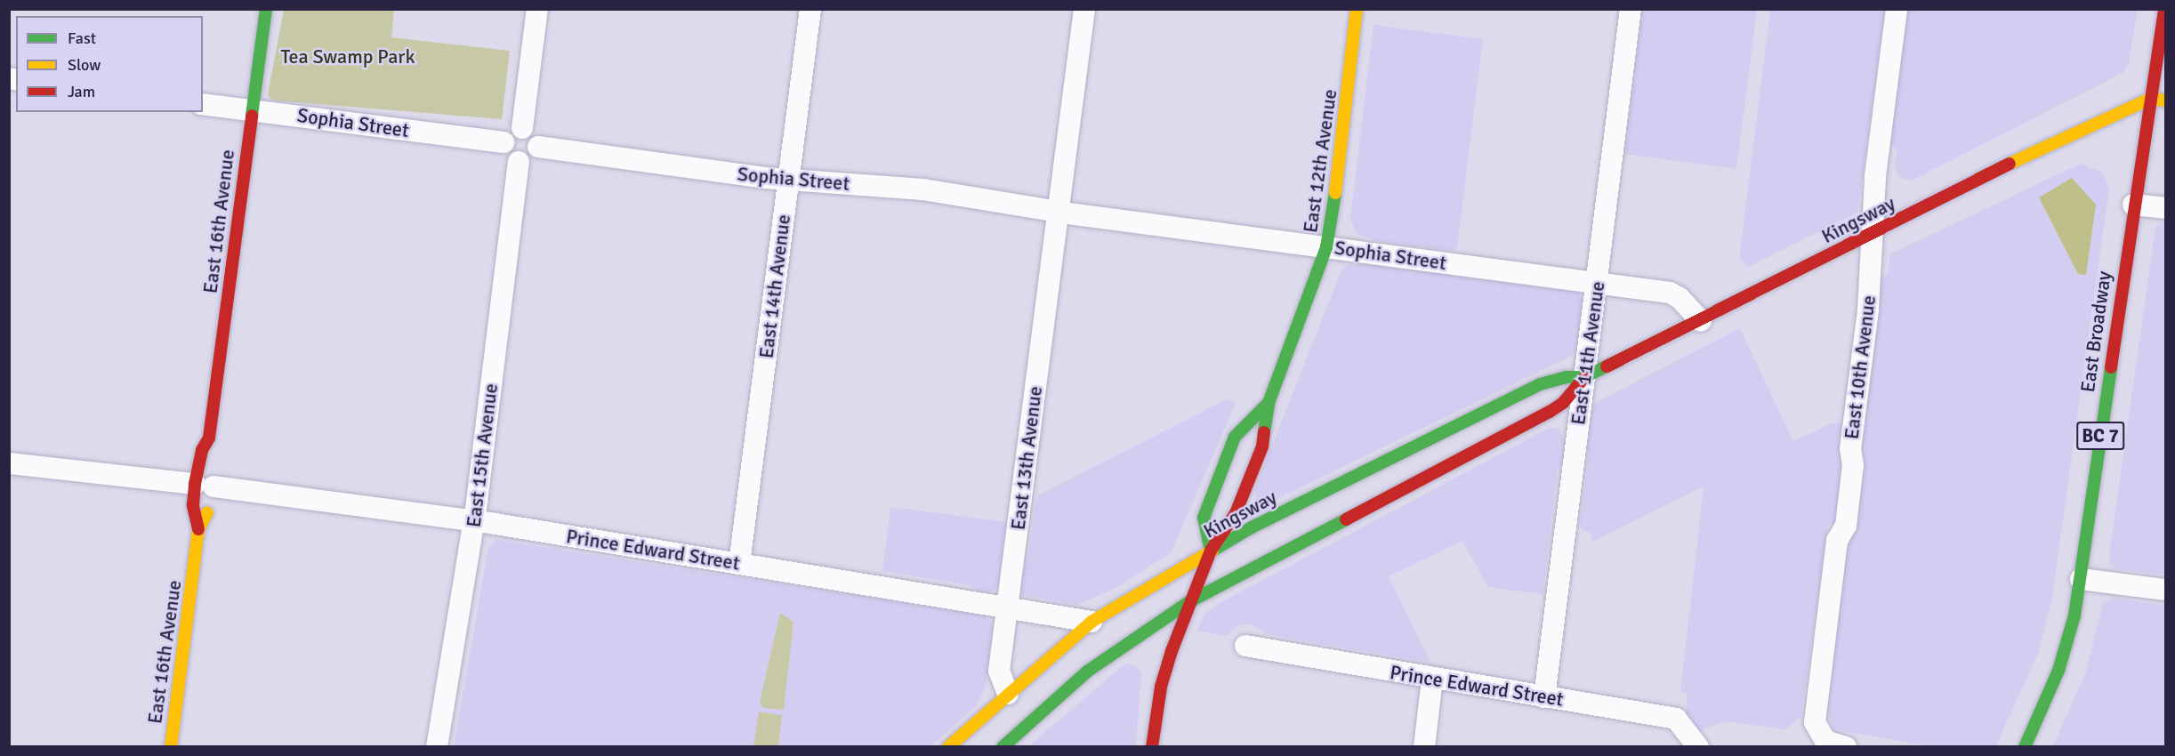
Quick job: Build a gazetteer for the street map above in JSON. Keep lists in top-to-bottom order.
{
  "streets": {
    "main road": [
      "East 12th Avenue",
      "Kingsway",
      "East 16th Avenue",
      "East Broadway",
      "BC 7"
    ],
    "street": [
      "Sophia Street",
      "East 14th Avenue",
      "East 11th Avenue",
      "East 10th Avenue",
      "East 15th Avenue",
      "East 13th Avenue",
      "Prince Edward Street"
    ]
  },
  "crossings": [
    ["Sophia Street", "East 12th Avenue"],
    ["Sophia Street", "Kingsway"],
    ["Sophia Street", "East 16th Avenue"],
    ["Sophia Street", "East 14th Avenue"],
    ["Sophia Street", "East 11th Avenue"],
    ["Sophia Street", "East 15th Avenue"],
    ["Sophia Street", "East 13th Avenue"],
    ["East 12th Avenue", "Kingsway"],
    ["Kingsway", "East Broadway"],
    ["Kingsway", "East 11th Avenue"],
    ["Kingsway", "East 10th Avenue"],
    ["Kingsway", "East 13th Avenue"],
    ["Kingsway", "Prince Edward Street"],
    ["East 16th Avenue", "Prince Edward Street"],
    ["East 14th Avenue", "Prince Edward Street"],
    ["East 11th Avenue", "Prince Edward Street"],
    ["East 15th Avenue", "Prince Edward Street"],
    ["East 13th Avenue", "Prince Edward Street"]
  ],
  "parks": ["Tea Swamp Park"],
  "legend": ["Fast", "Slow", "Jam"]
}
